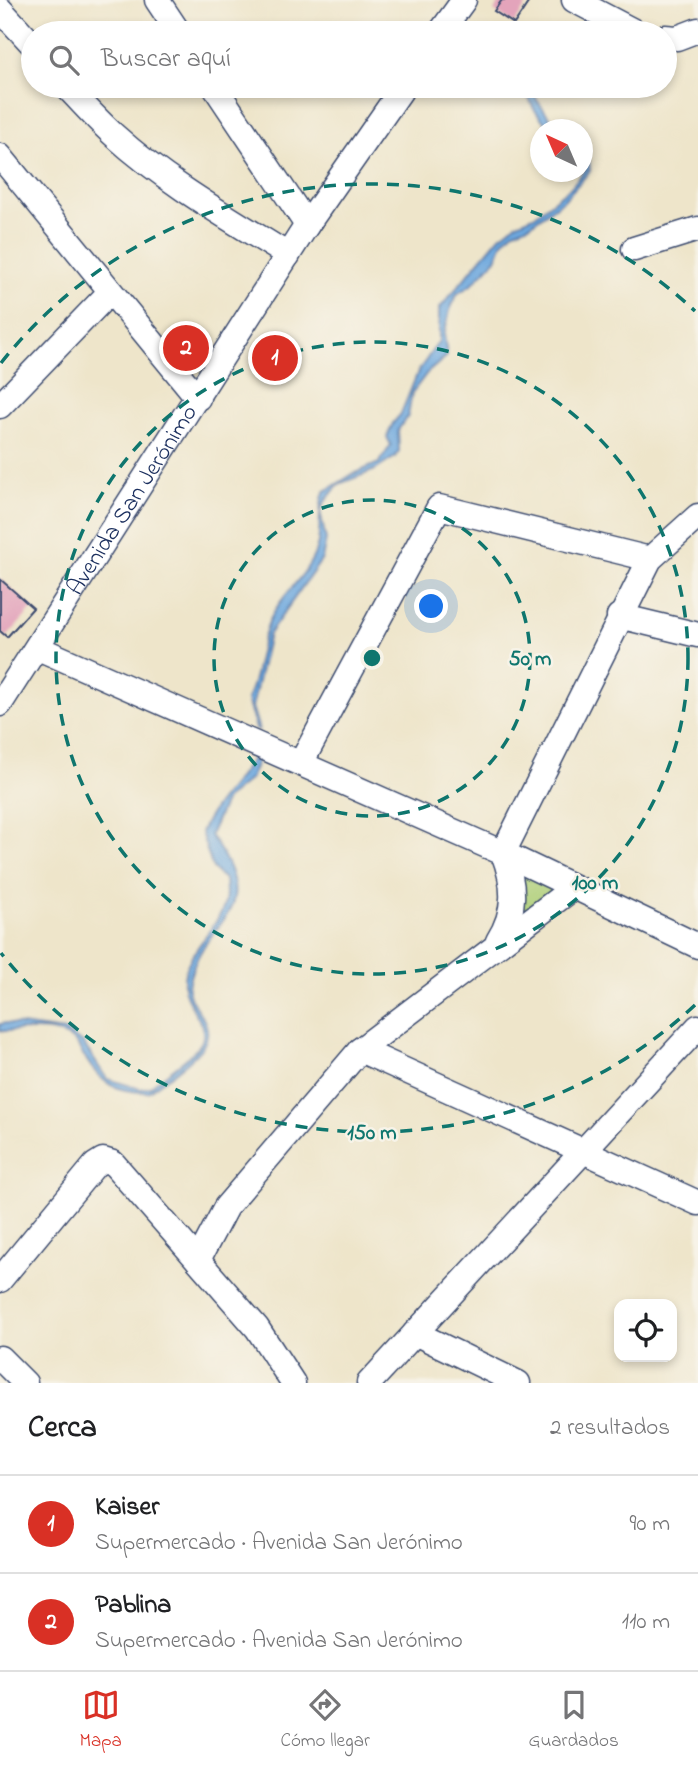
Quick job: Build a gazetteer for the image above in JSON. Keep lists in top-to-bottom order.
{
  "streets": {
    "street": ["Avenida San Jerónimo"]
  },
  "north": "top left",
  "page": {
    "search": "Buscar aquí",
    "pins": ["2", "1"],
    "heading": ["Cerca", "2 resultados"],
    "list": [
      {
        "mark": "1",
        "name": "Kaiser",
        "note": "Supermercado · Avenida San Jerónimo",
        "value": "90 m"
      },
      {
        "mark": "2",
        "name": "Pablina",
        "note": "Supermercado · Avenida San Jerónimo",
        "value": "110 m"
      }
    ],
    "nav": ["Mapa", "Cómo llegar", "Guardados"]
  },
  "rings": ["50 m", "100 m", "150 m"]
}
